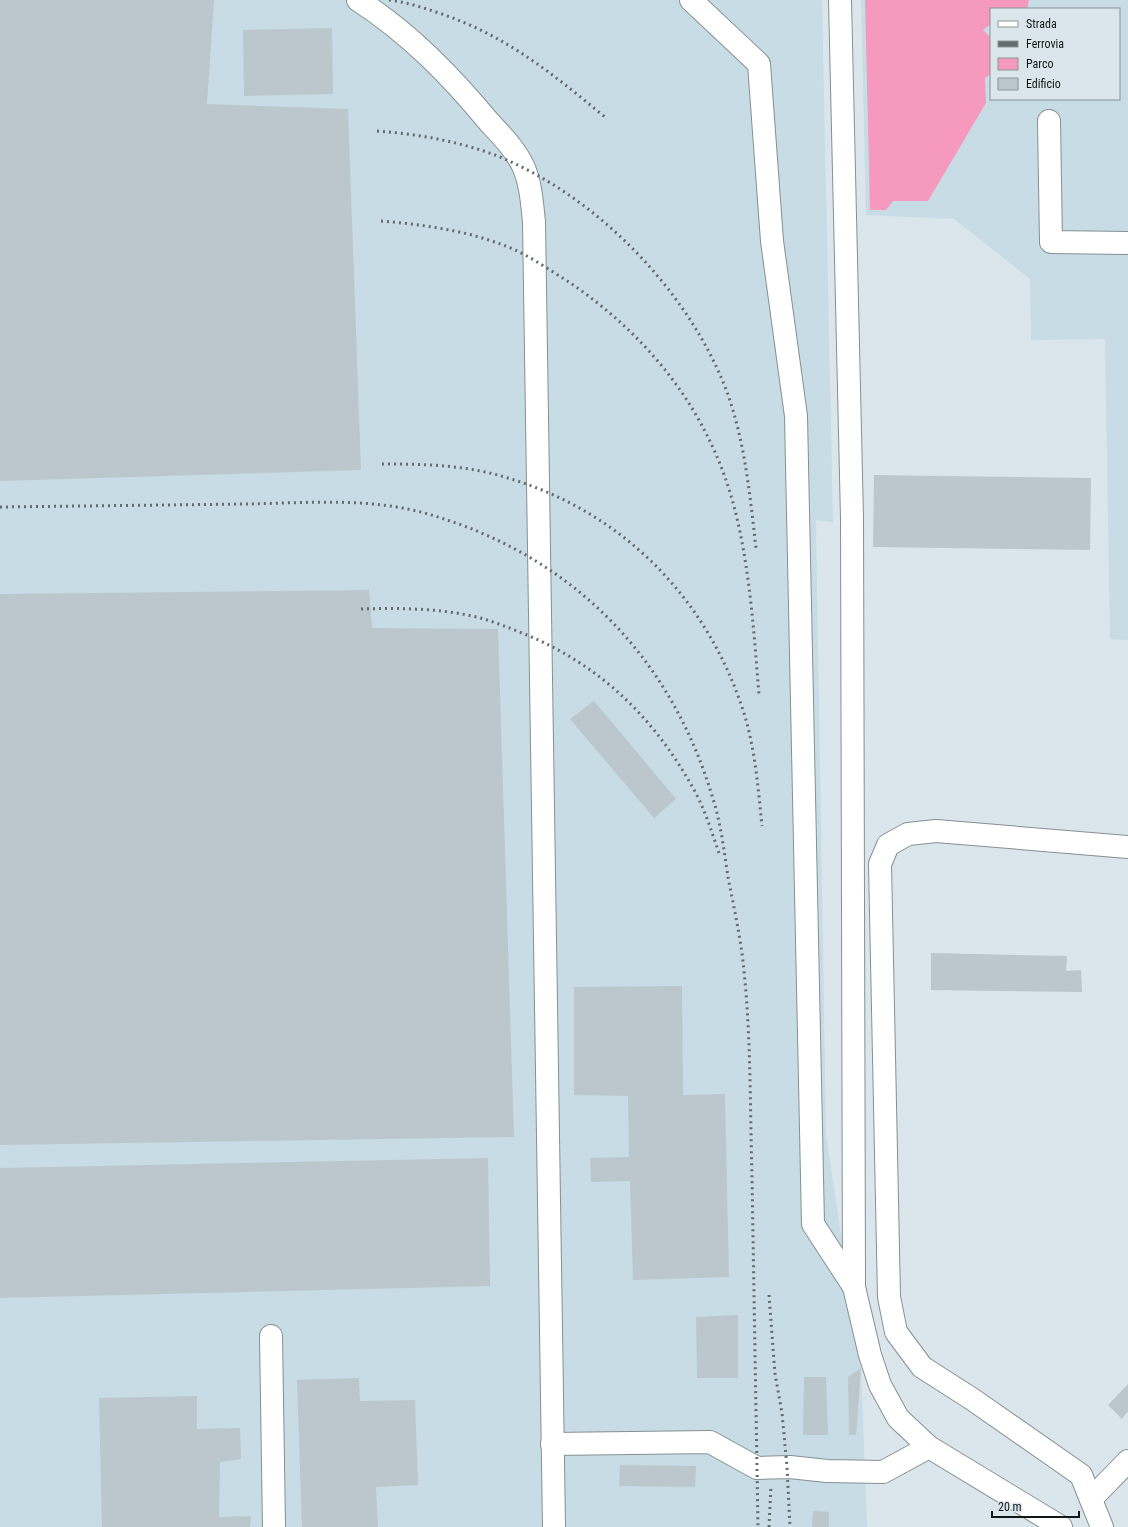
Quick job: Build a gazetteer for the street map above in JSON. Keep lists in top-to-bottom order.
{
  "legend": [
    "Strada",
    "Ferrovia",
    "Parco",
    "Edificio"
  ],
  "scale_bar": "20 m"
}
